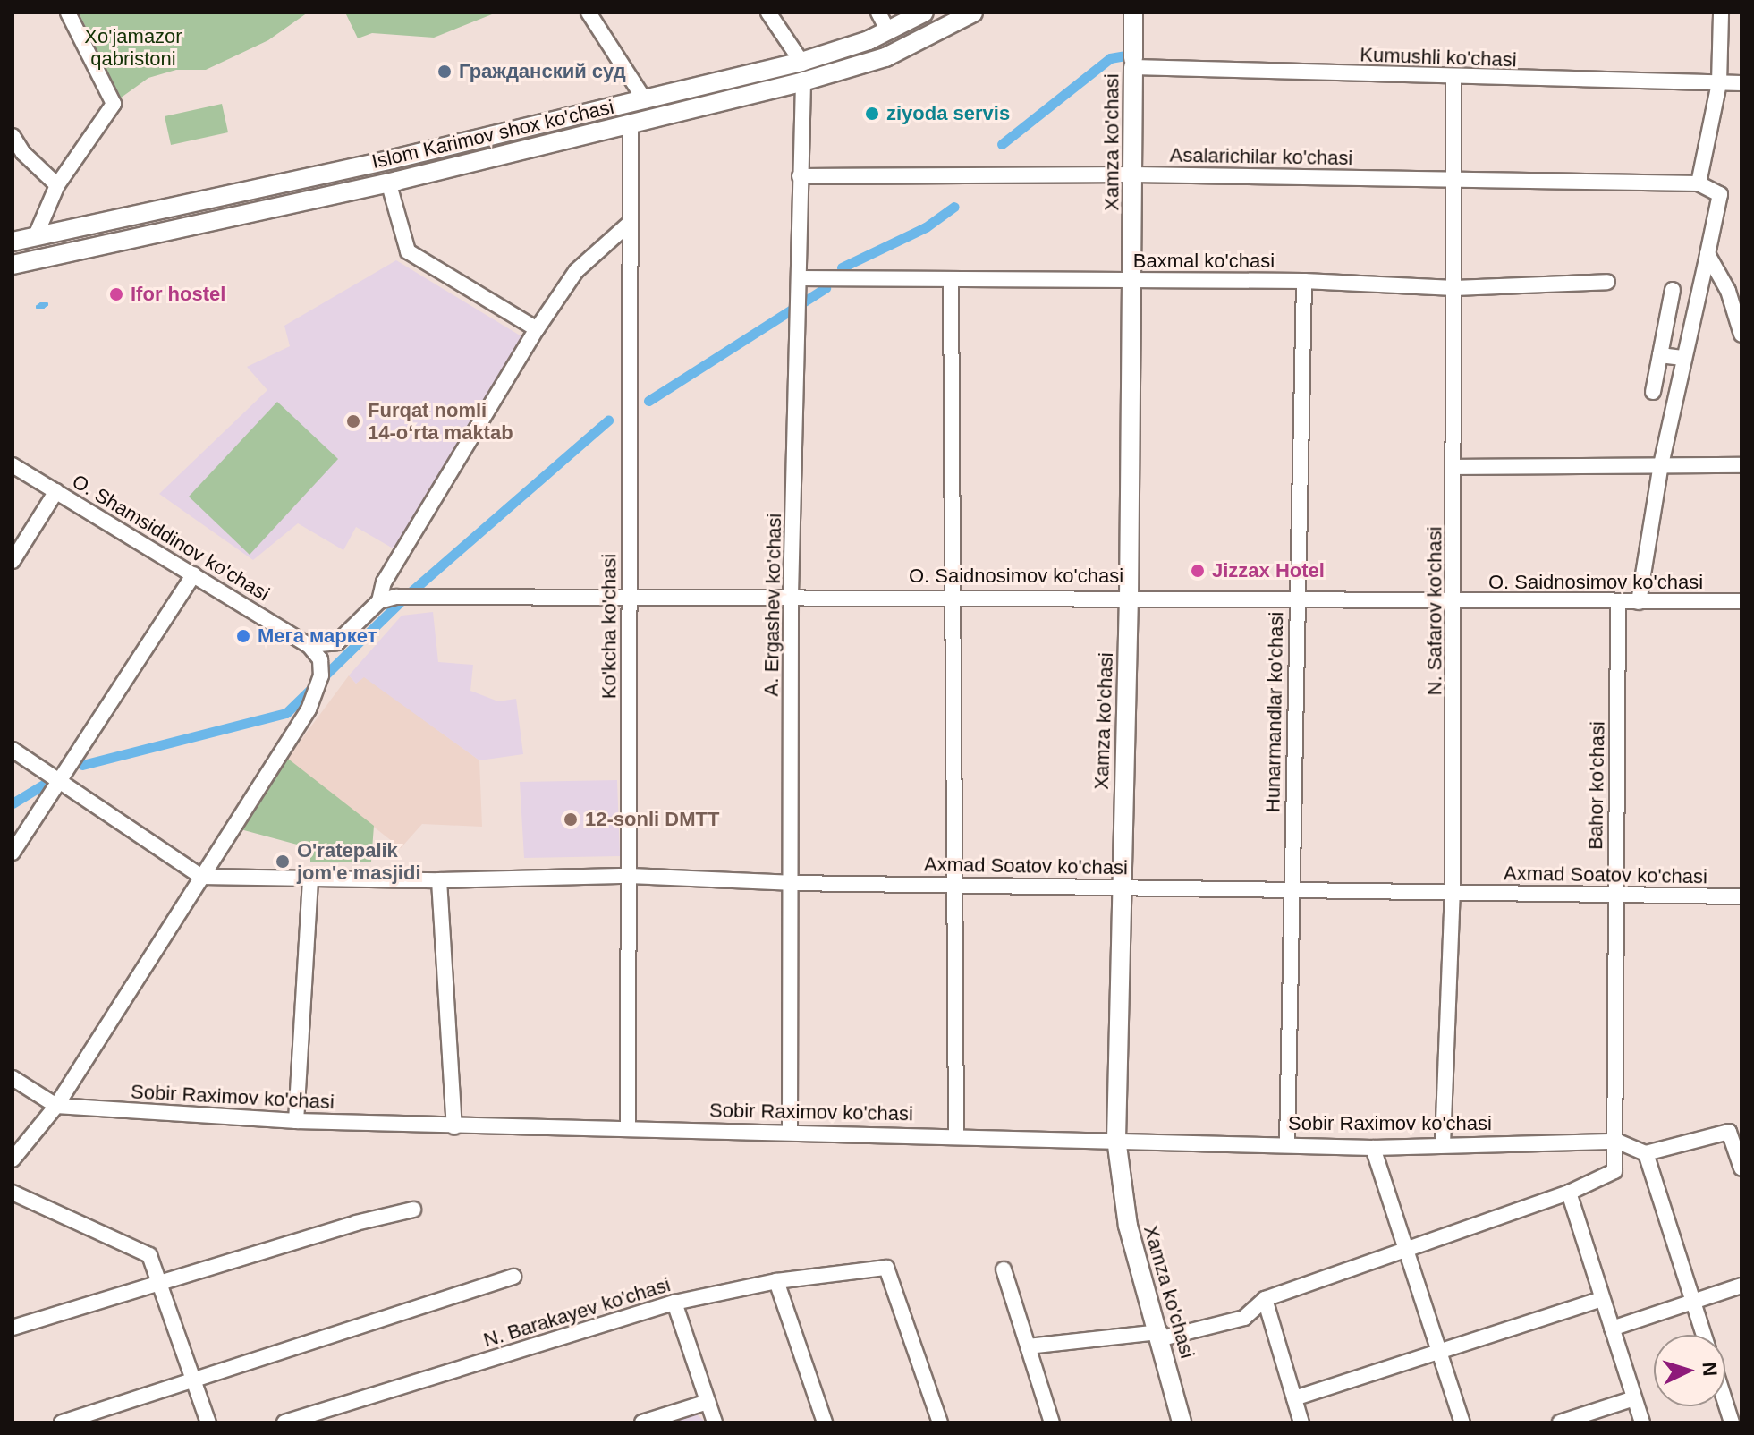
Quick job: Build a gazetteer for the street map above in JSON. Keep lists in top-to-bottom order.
{
  "streets": {
    "main road": ["Islom Karimov shox ko'chasi", "Xamza ko'chasi"],
    "street": [
      "Kumushli ko'chasi",
      "Asalarichilar ko'chasi",
      "Baxmal ko'chasi",
      "O. Shamsiddinov ko'chasi",
      "O. Saidnosimov ko'chasi",
      "A. Ergashev ko'chasi",
      "N. Safarov ko'chasi",
      "Ko'kcha ko'chasi",
      "Hunarmandlar ko'chasi",
      "Bahor ko'chasi",
      "Axmad Soatov ko'chasi",
      "Sobir Raximov ko'chasi",
      "N. Barakayev ko'chasi"
    ]
  },
  "crossings": [
    ["Kumushli ko'chasi", "Xamza ko'chasi"],
    ["Kumushli ko'chasi", "N. Safarov ko'chasi"],
    ["Islom Karimov shox ko'chasi", "A. Ergashev ko'chasi"],
    ["Islom Karimov shox ko'chasi", "Ko'kcha ko'chasi"],
    ["Xamza ko'chasi", "Asalarichilar ko'chasi"],
    ["Xamza ko'chasi", "Baxmal ko'chasi"],
    ["Xamza ko'chasi", "O. Saidnosimov ko'chasi"],
    ["Xamza ko'chasi", "Axmad Soatov ko'chasi"],
    ["Xamza ko'chasi", "Sobir Raximov ko'chasi"],
    ["Asalarichilar ko'chasi", "A. Ergashev ko'chasi"],
    ["Asalarichilar ko'chasi", "N. Safarov ko'chasi"],
    ["Baxmal ko'chasi", "A. Ergashev ko'chasi"],
    ["Baxmal ko'chasi", "N. Safarov ko'chasi"],
    ["Baxmal ko'chasi", "Hunarmandlar ko'chasi"],
    ["O. Saidnosimov ko'chasi", "A. Ergashev ko'chasi"],
    ["O. Saidnosimov ko'chasi", "N. Safarov ko'chasi"],
    ["O. Saidnosimov ko'chasi", "Ko'kcha ko'chasi"],
    ["O. Saidnosimov ko'chasi", "Hunarmandlar ko'chasi"],
    ["O. Saidnosimov ko'chasi", "Bahor ko'chasi"],
    ["A. Ergashev ko'chasi", "Axmad Soatov ko'chasi"],
    ["A. Ergashev ko'chasi", "Sobir Raximov ko'chasi"],
    ["N. Safarov ko'chasi", "Axmad Soatov ko'chasi"],
    ["N. Safarov ko'chasi", "Sobir Raximov ko'chasi"],
    ["Ko'kcha ko'chasi", "Axmad Soatov ko'chasi"],
    ["Ko'kcha ko'chasi", "Sobir Raximov ko'chasi"],
    ["Hunarmandlar ko'chasi", "Axmad Soatov ko'chasi"],
    ["Hunarmandlar ko'chasi", "Sobir Raximov ko'chasi"],
    ["Bahor ko'chasi", "Axmad Soatov ko'chasi"],
    ["Bahor ko'chasi", "Sobir Raximov ko'chasi"]
  ],
  "parks": ["Xo'jamazor qabristoni"],
  "places": [
    "Гражданский суд",
    "ziyoda servis",
    "Ifor hostel",
    "Furqat nomli 14-oʻrta maktab",
    "Jizzax Hotel",
    "Мега маркет",
    "12-sonli DMTT",
    "O'ratepalik jom'e masjidi"
  ],
  "north": "right"
}
